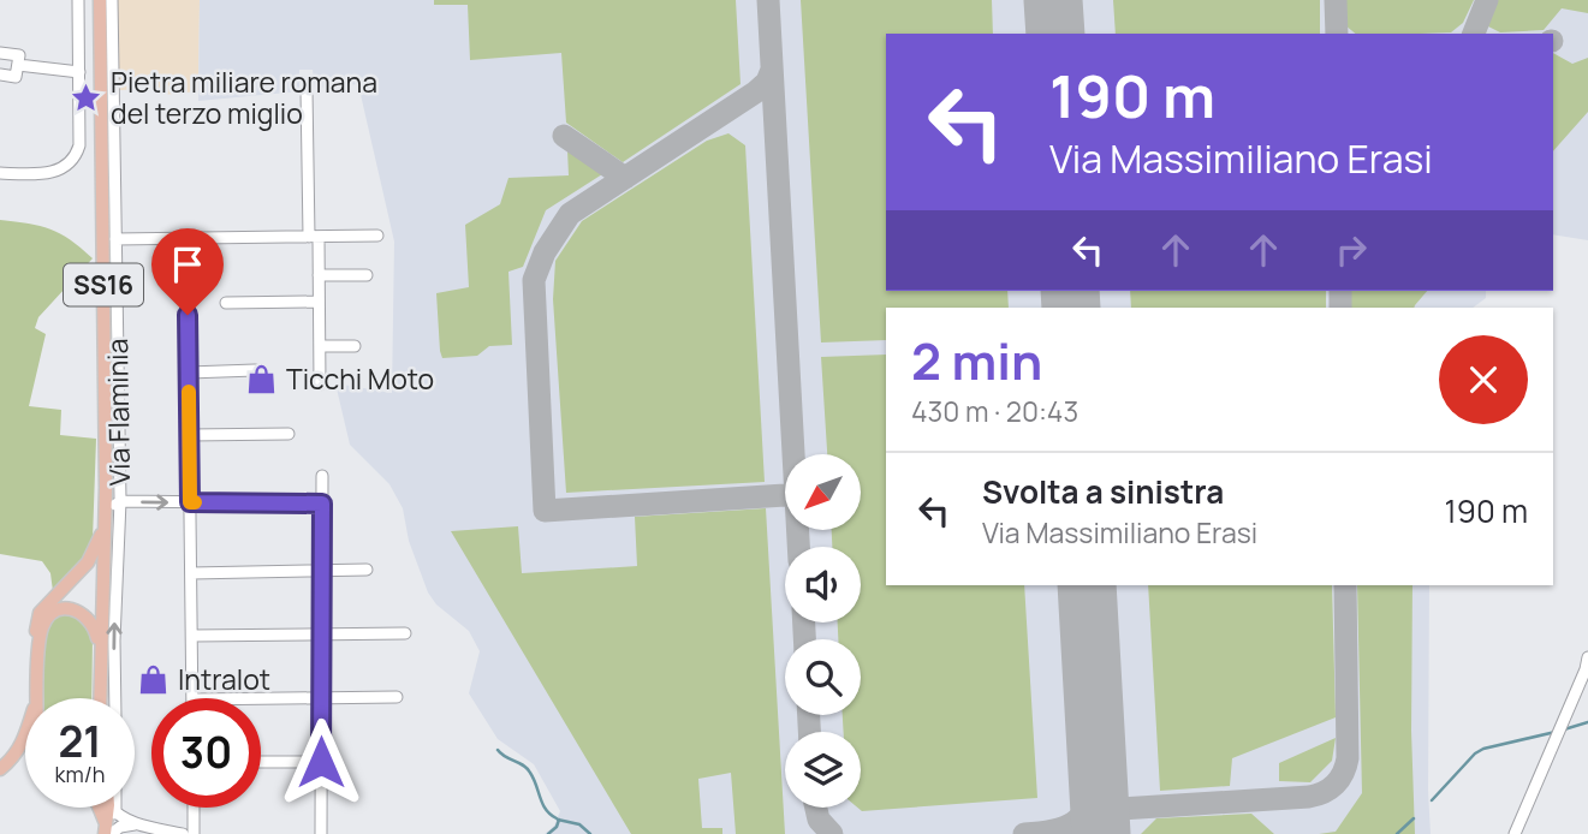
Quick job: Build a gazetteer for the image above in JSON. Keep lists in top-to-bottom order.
{
  "streets": {
    "main road": ["SS16", "Via Flaminia"]
  },
  "places": {
    "place": ["Pietra miliare romana del terzo miglio"],
    "shop": ["Ticchi Moto", "Intralot"]
  },
  "north": "bottom left",
  "page": {
    "turn": ["190 m", "Via Massimiliano Erasi"],
    "heading": ["2 min", "430 m · 20:43"],
    "list": [
      {
        "name": "Svolta a sinistra",
        "note": "Via Massimiliano Erasi",
        "value": "190 m"
      }
    ],
    "speed": "21 km/h",
    "limit": "30"
  }
}
